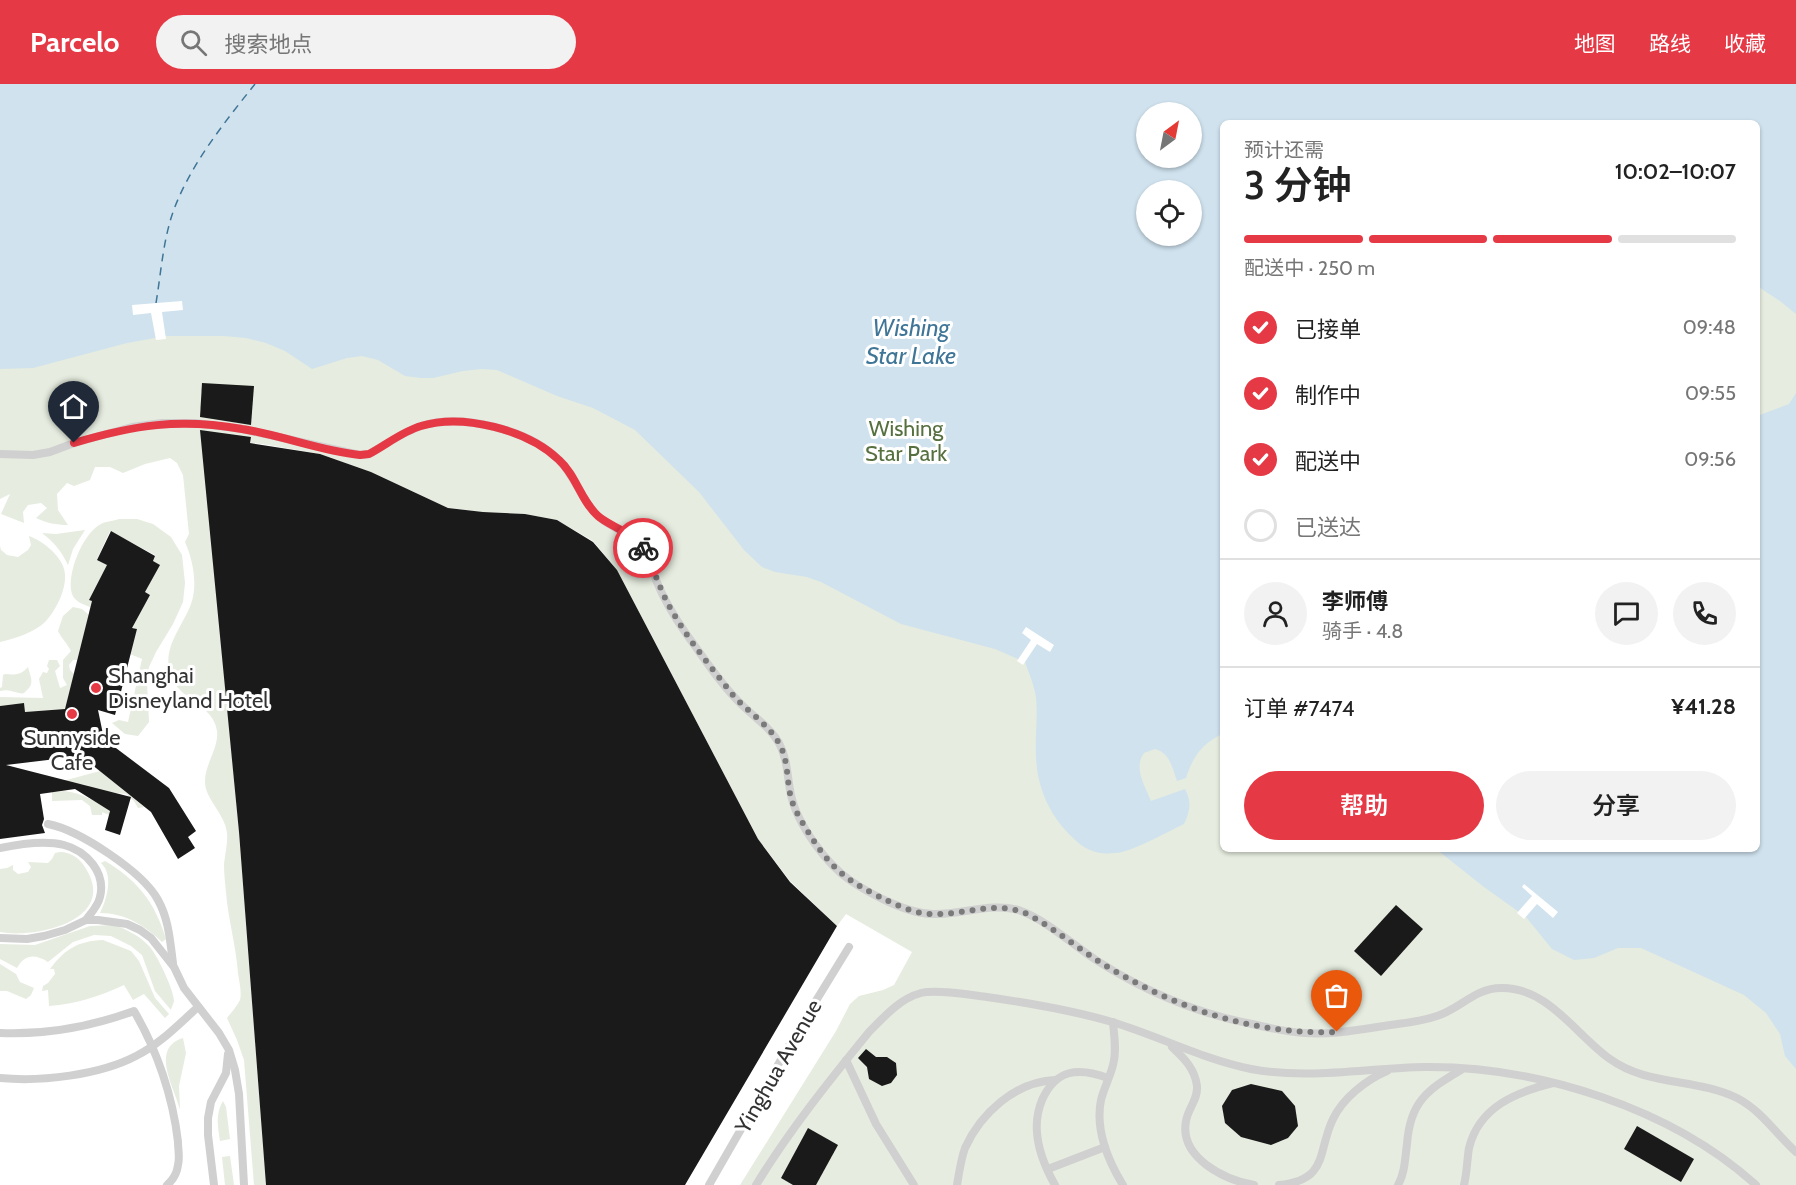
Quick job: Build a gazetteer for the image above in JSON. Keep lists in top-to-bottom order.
{
  "streets": {
    "lane": ["Yinghua Avenue"]
  },
  "water": ["Wishing Star Lake"],
  "parks": ["Wishing Star Park"],
  "places": ["Shanghai Disneyland Hotel", "Sunnyside Cafe"],
  "north": "top right",
  "page": {
    "header": "Parcelo",
    "search": "搜索地点",
    "nav": ["地图", "路线", "收藏"],
    "heading": ["3 分钟", "预计还需", "10:02–10:07"],
    "panel": [
      "李师傅",
      "骑手 · 4.8",
      "订单 #7474",
      "¥41.28"
    ],
    "bar": "配送中 · 250 m",
    "list": [
      ["已接单", "09:48"],
      ["制作中", "09:55"],
      ["配送中", "09:56"],
      "已送达"
    ],
    "buttons": ["帮助", "分享"]
  }
}
